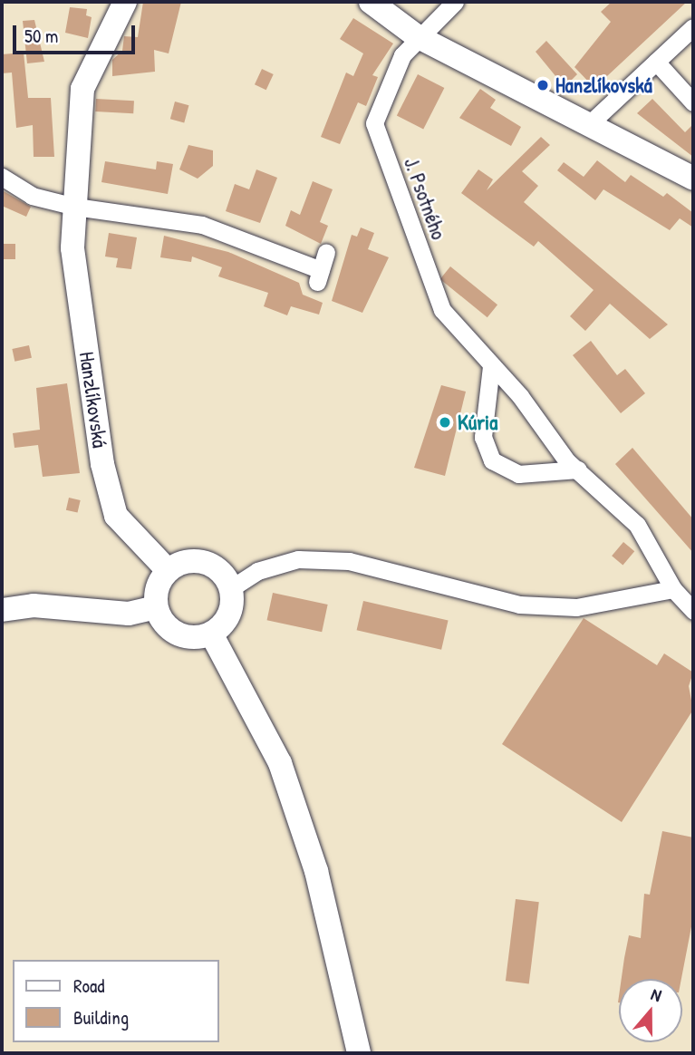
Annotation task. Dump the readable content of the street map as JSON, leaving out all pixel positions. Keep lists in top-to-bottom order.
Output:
{
  "streets": {
    "street": ["J. Psotného", "Hanzlíkovská"]
  },
  "places": ["Hanzlíkovská", "Kúria"],
  "legend": ["Road", "Building"],
  "scale_bar": "50 m",
  "north": "top"
}
